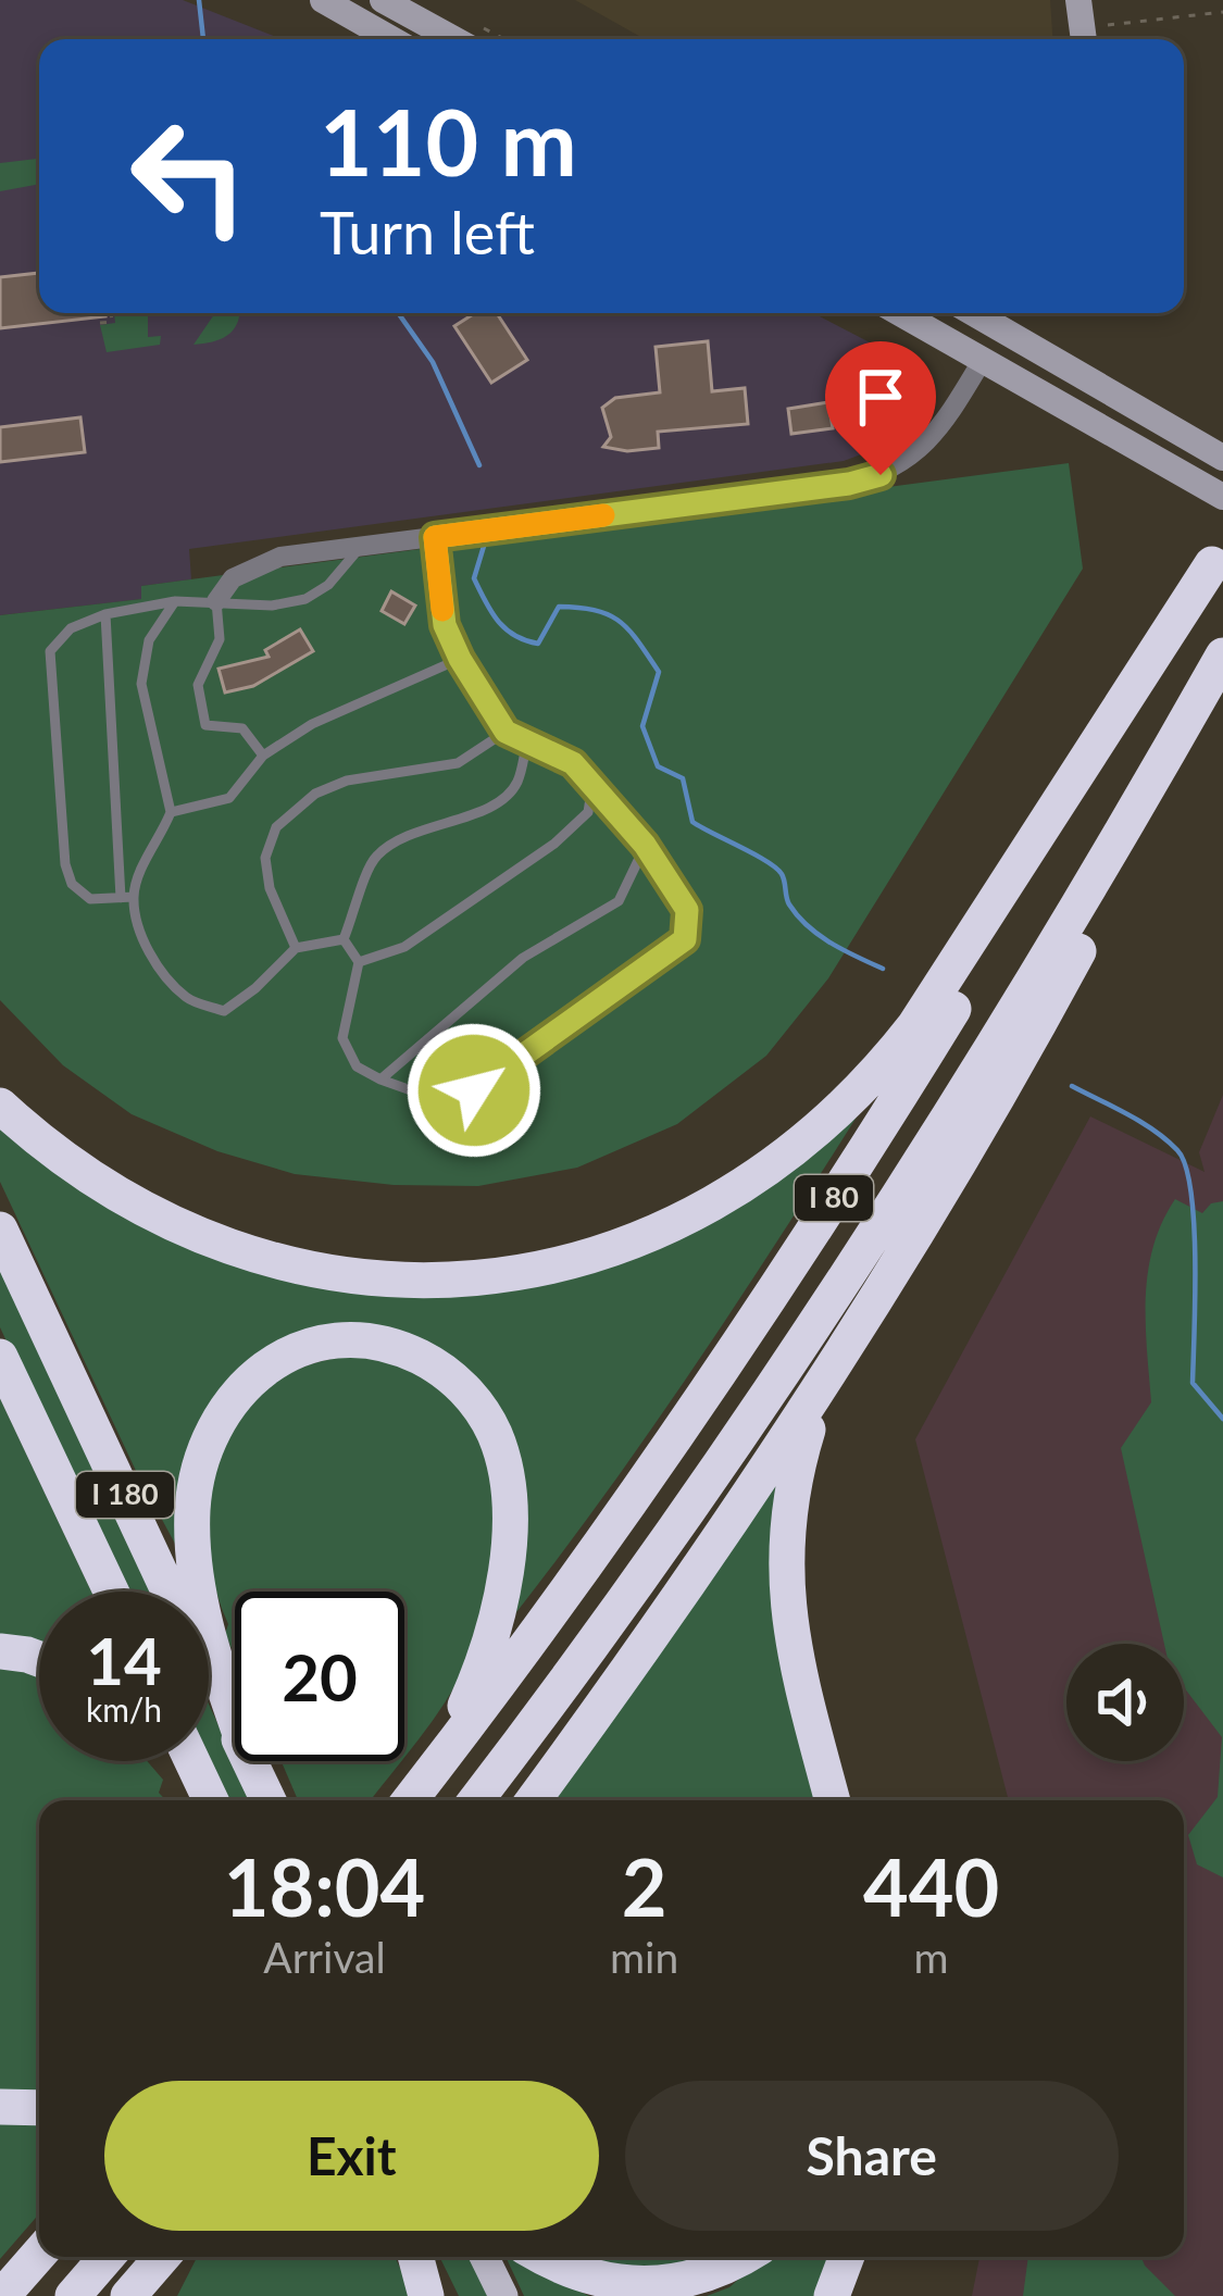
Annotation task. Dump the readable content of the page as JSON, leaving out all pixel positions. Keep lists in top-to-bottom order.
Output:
{
  "streets": {
    "highway": ["I 80", "I 180"]
  },
  "page": {
    "turn": ["110 m", "Turn left"],
    "speed": "14 km/h",
    "limit": "20",
    "eta": [
      "18:04",
      "Arrival",
      "2",
      "min",
      "440",
      "m"
    ],
    "buttons": ["Exit", "Share"]
  }
}
